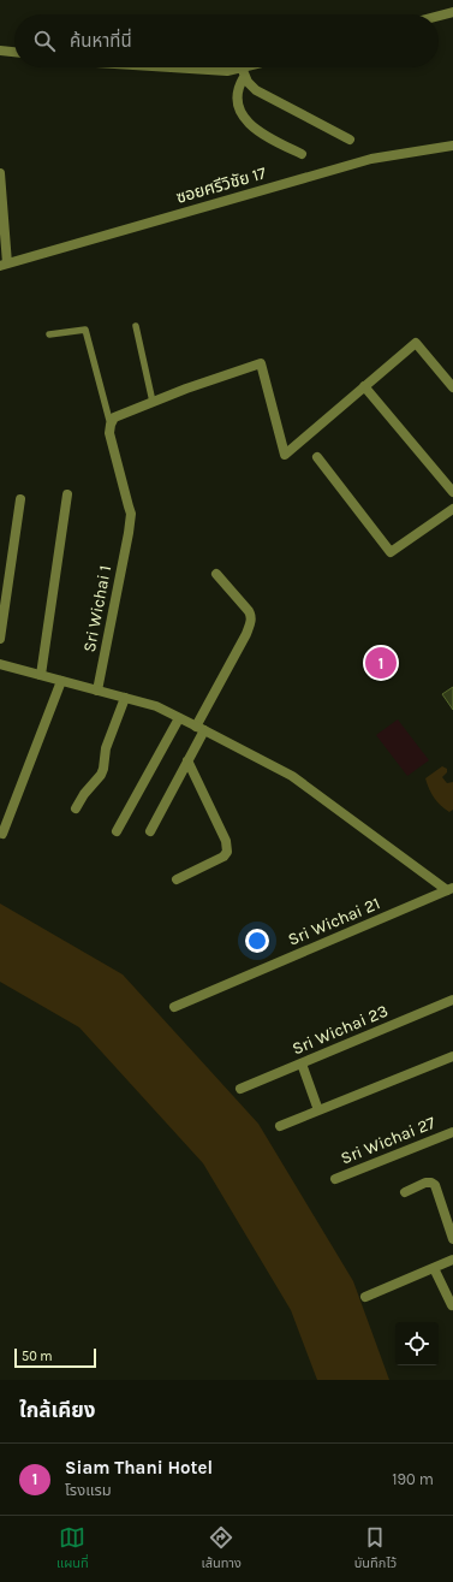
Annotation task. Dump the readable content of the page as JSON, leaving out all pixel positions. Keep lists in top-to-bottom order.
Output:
{
  "streets": {
    "street": [
      "ซอยศรีวิชัย 17",
      "Sri Wichai 1",
      "Sri Wichai 21",
      "Sri Wichai 23",
      "Sri Wichai 27"
    ]
  },
  "scale_bar": "50 m",
  "page": {
    "search": "ค้นหาที่นี่",
    "pins": "1",
    "scale": "50 m",
    "heading": "ใกล้เคียง",
    "list": [
      {
        "mark": "1",
        "name": "Siam Thani Hotel",
        "note": "โรงแรม",
        "value": "190 m"
      }
    ],
    "nav": ["แผนที่", "เส้นทาง", "บันทึกไว้"]
  }
}
